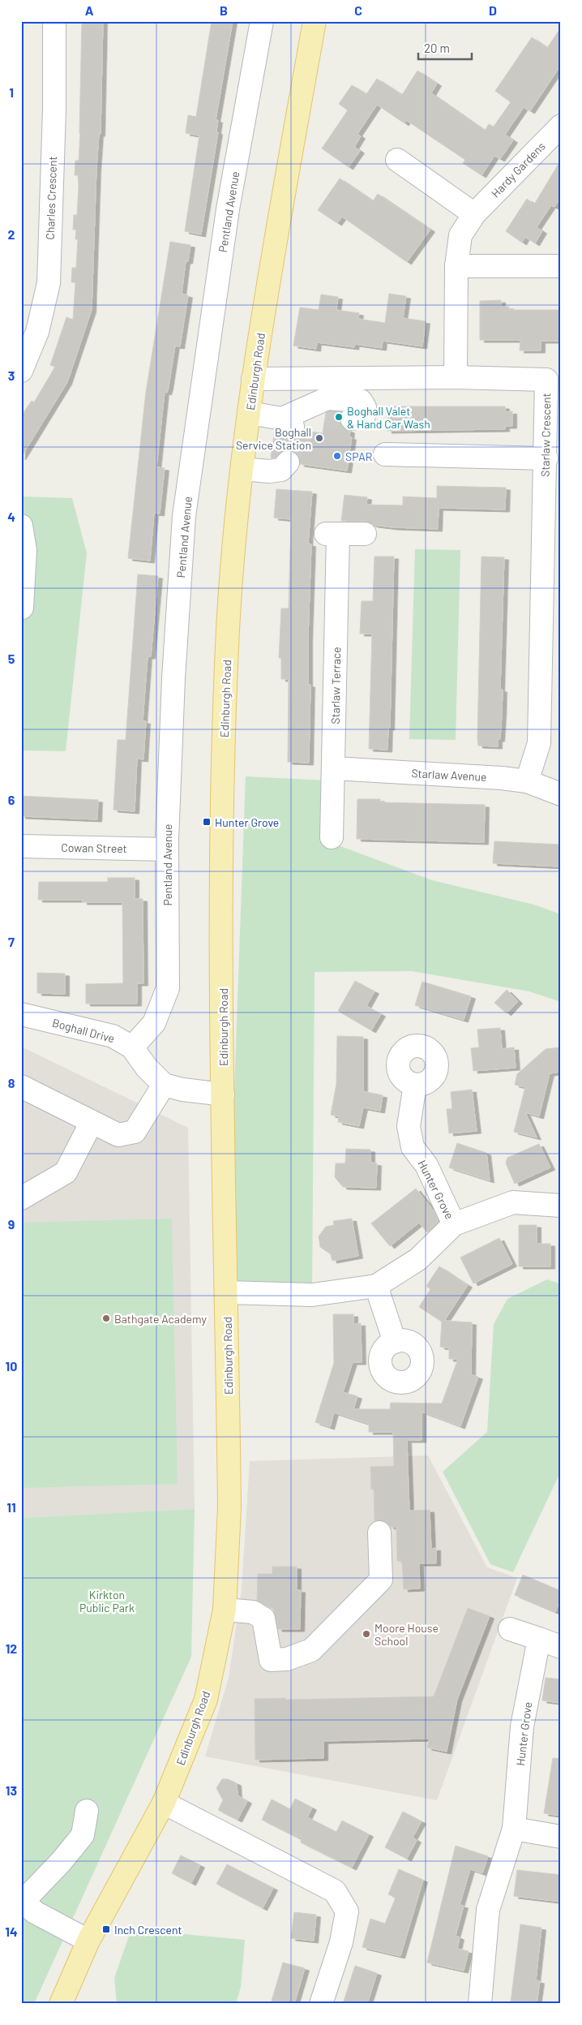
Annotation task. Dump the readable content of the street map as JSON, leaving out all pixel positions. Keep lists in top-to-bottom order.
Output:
{
  "streets": {
    "main road": ["Edinburgh Road"],
    "street": [
      "Hardy Gardens",
      "Charles Crescent",
      "Pentland Avenue",
      "Starlaw Crescent",
      "Starlaw Terrace",
      "Starlaw Avenue",
      "Cowan Street",
      "Boghall Drive",
      "Hunter Grove"
    ]
  },
  "crossings": [
    ["Hardy Gardens", "Starlaw Crescent"],
    ["Pentland Avenue", "Cowan Street"],
    ["Pentland Avenue", "Boghall Drive"],
    ["Edinburgh Road", "Starlaw Crescent"],
    ["Edinburgh Road", "Hunter Grove"],
    ["Starlaw Crescent", "Starlaw Avenue"],
    ["Starlaw Terrace", "Starlaw Avenue"]
  ],
  "parks": ["Kirkton Public Park"],
  "places": {
    "other": [
      "Boghall Valet & Hand Car Wash",
      "Boghall Service Station",
      "SPAR",
      "Bathgate Academy",
      "Moore House School"
    ],
    "transit": ["Hunter Grove", "Inch Crescent"]
  },
  "scale_bar": "20 m",
  "grid": {
    "columns": [
      "A",
      "B",
      "C",
      "D"
    ],
    "rows": [
      "1",
      "2",
      "3",
      "4",
      "5",
      "6",
      "7",
      "8",
      "9",
      "10",
      "11",
      "12",
      "13",
      "14"
    ]
  }
}
